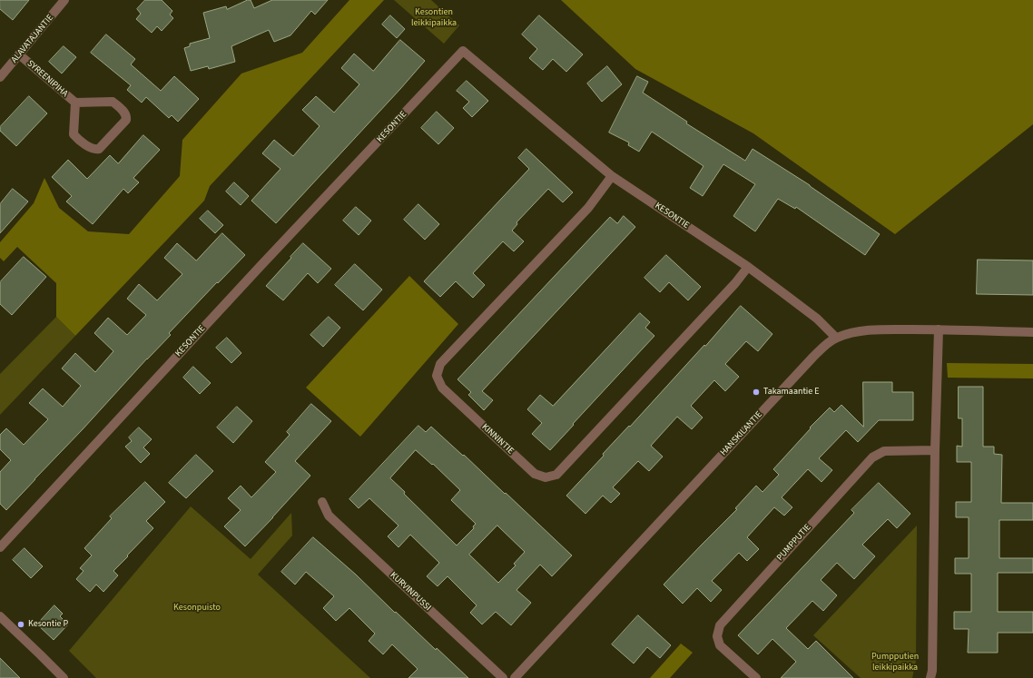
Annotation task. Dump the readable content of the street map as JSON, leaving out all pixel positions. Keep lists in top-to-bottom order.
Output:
{
  "streets": {
    "street": [
      "ALAVATAJANTIE",
      "SYREENIPIHA",
      "KESONTIE",
      "HANSKILANTIE",
      "KINNINTIE",
      "PUMPPUTIE",
      "KURVINPUSSI"
    ]
  },
  "crossings": [
    ["ALAVATAJANTIE", "SYREENIPIHA"],
    ["KESONTIE", "HANSKILANTIE"],
    ["KESONTIE", "KINNINTIE"]
  ],
  "parks": ["Kesontien leikkipaikka", "Kesonpuisto", "Pumpputien leikkipaikka"],
  "places": ["Takamaantie E", "Kesontie P"]
}
